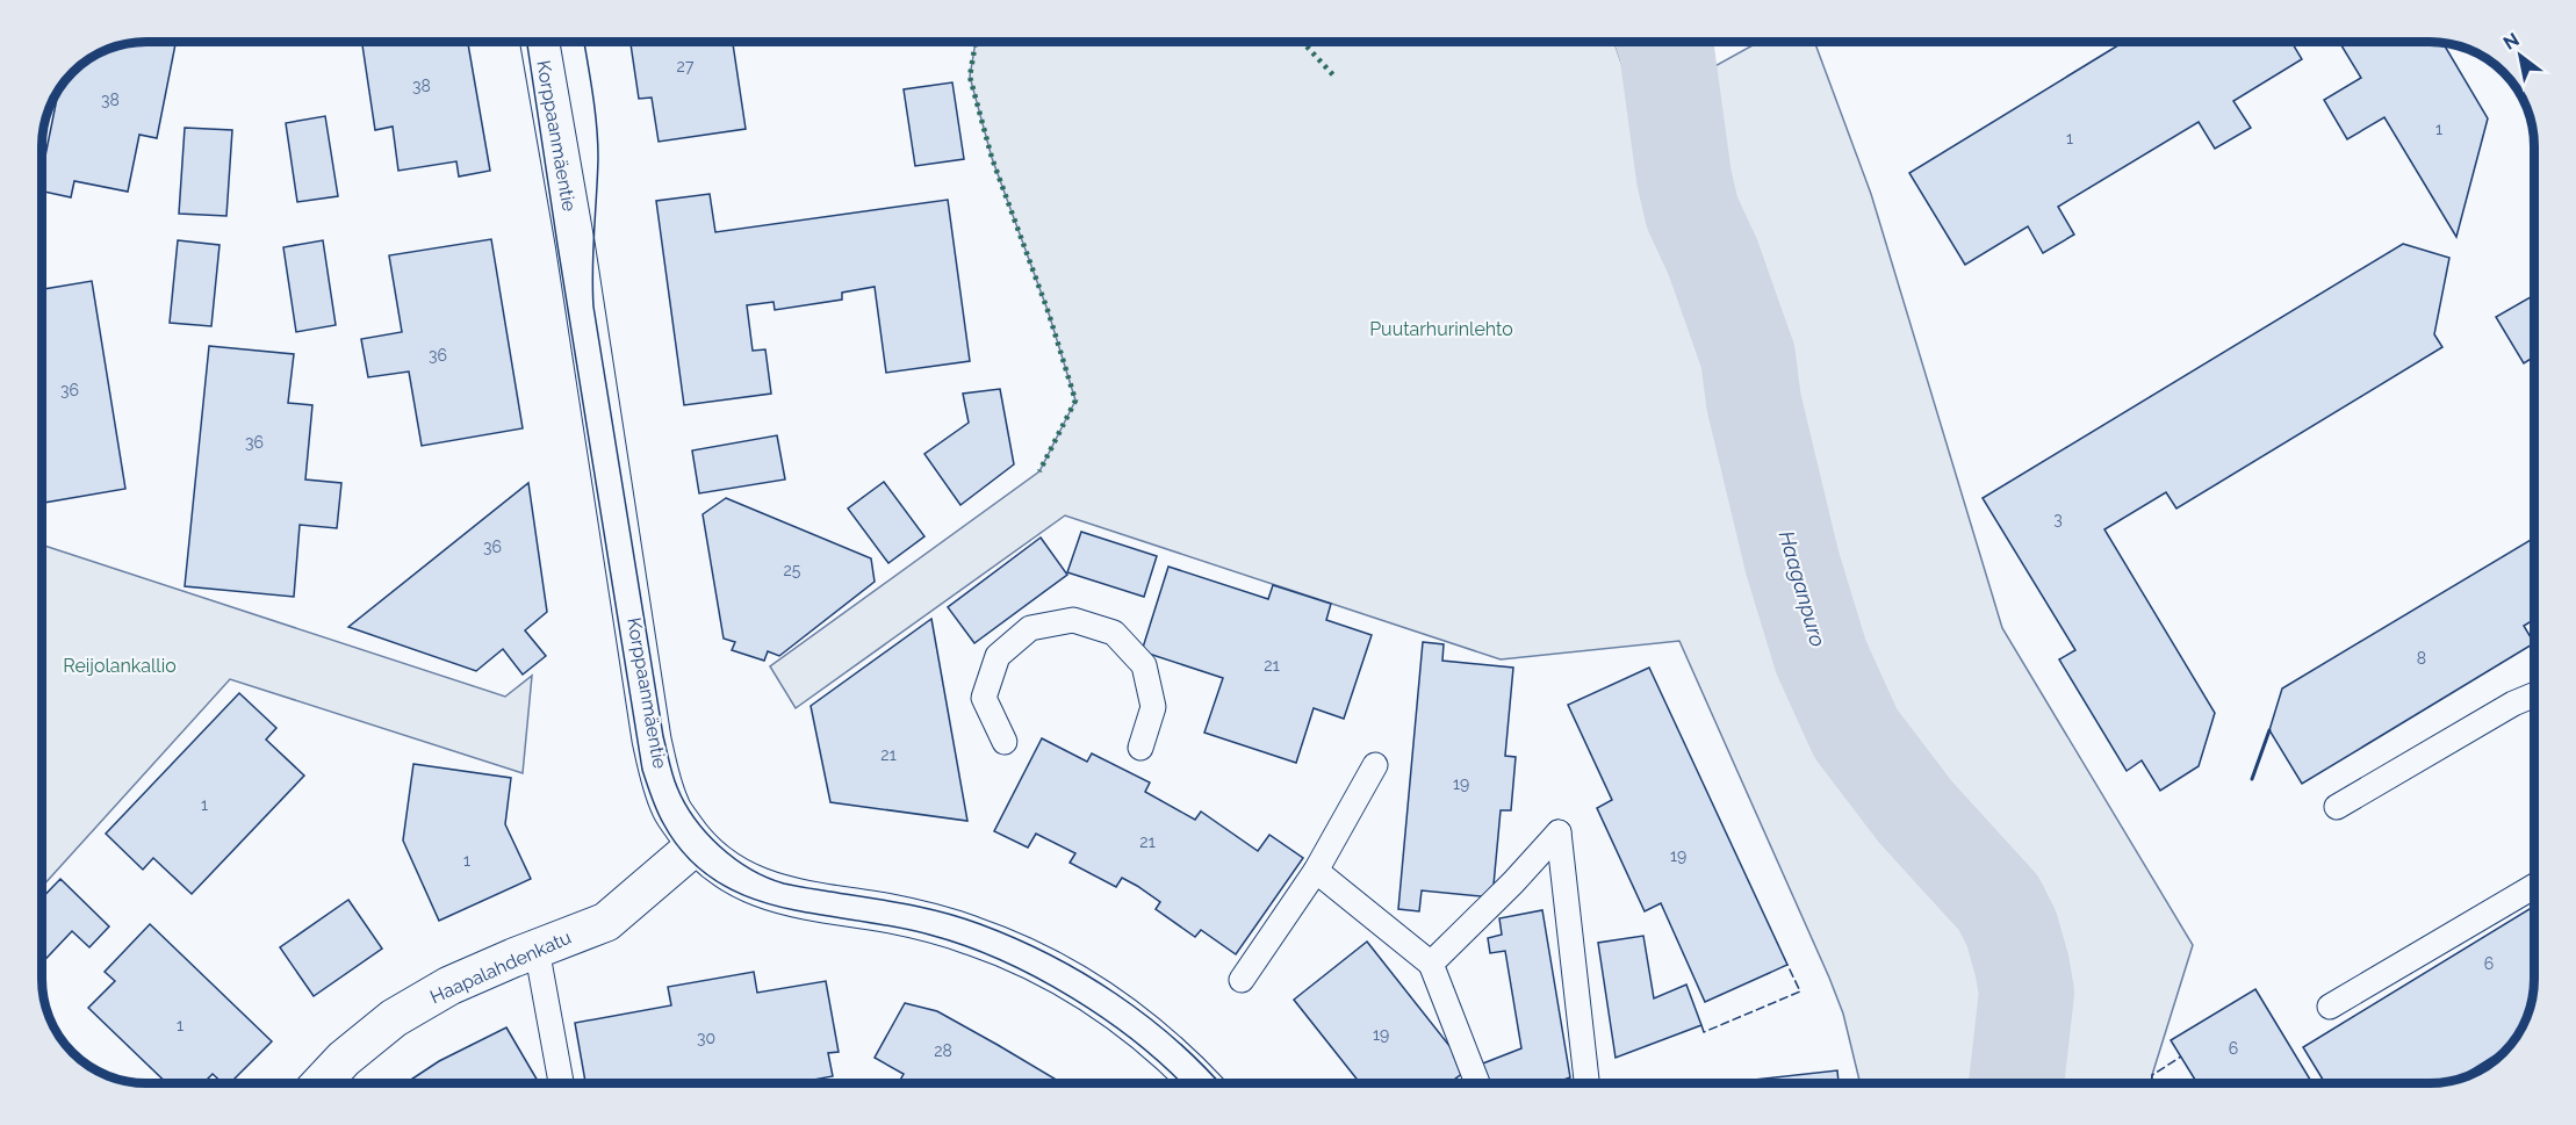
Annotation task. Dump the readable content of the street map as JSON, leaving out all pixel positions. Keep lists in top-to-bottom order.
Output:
{
  "streets": {
    "street": ["Korppaanmäentie", "Haapalahdenkatu"]
  },
  "crossings": [
    ["Korppaanmäentie", "Haapalahdenkatu"]
  ],
  "water": ["Haaganpuro"],
  "parks": ["Puutarhurinlehto", "Reijolankallio"],
  "house_numbers": [
    "27",
    "38",
    "38",
    "1",
    "1",
    "36",
    "36",
    "36",
    "3",
    "36",
    "25",
    "8",
    "21",
    "21",
    "19",
    "1",
    "21",
    "19",
    "1",
    "6",
    "1",
    "19",
    "30",
    "6",
    "28"
  ],
  "north": "top left"
}
